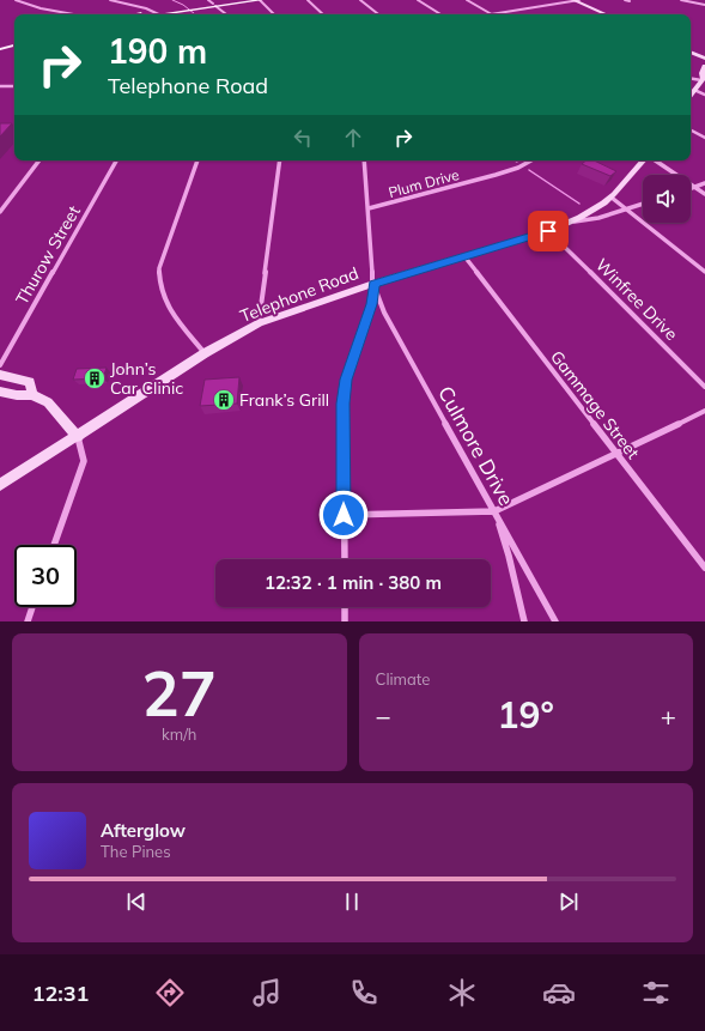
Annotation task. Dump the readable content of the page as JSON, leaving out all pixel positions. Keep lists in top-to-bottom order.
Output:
{
  "streets": {
    "main road": ["Telephone Road"],
    "street": [
      "Plum Drive",
      "Thurow Street",
      "Winfree Drive",
      "Gammage Street",
      "Culmore Drive"
    ]
  },
  "crossings": [
    ["Telephone Road", "Winfree Drive"],
    ["Telephone Road", "Gammage Street"],
    ["Telephone Road", "Culmore Drive"]
  ],
  "places": {
    "building": ["John’s Car Clinic", "Frank’s Grill"]
  },
  "page": {
    "turn": ["190 m", "Telephone Road"],
    "limit": "30",
    "trip": "12:32 · 1 min · 380 m",
    "tile": [
      ["27", "km/h"],
      "Climate"
    ],
    "heat": ["−", "19°", "+"],
    "song": ["Afterglow", "The Pines"],
    "tabs": "12:31"
  }
}
